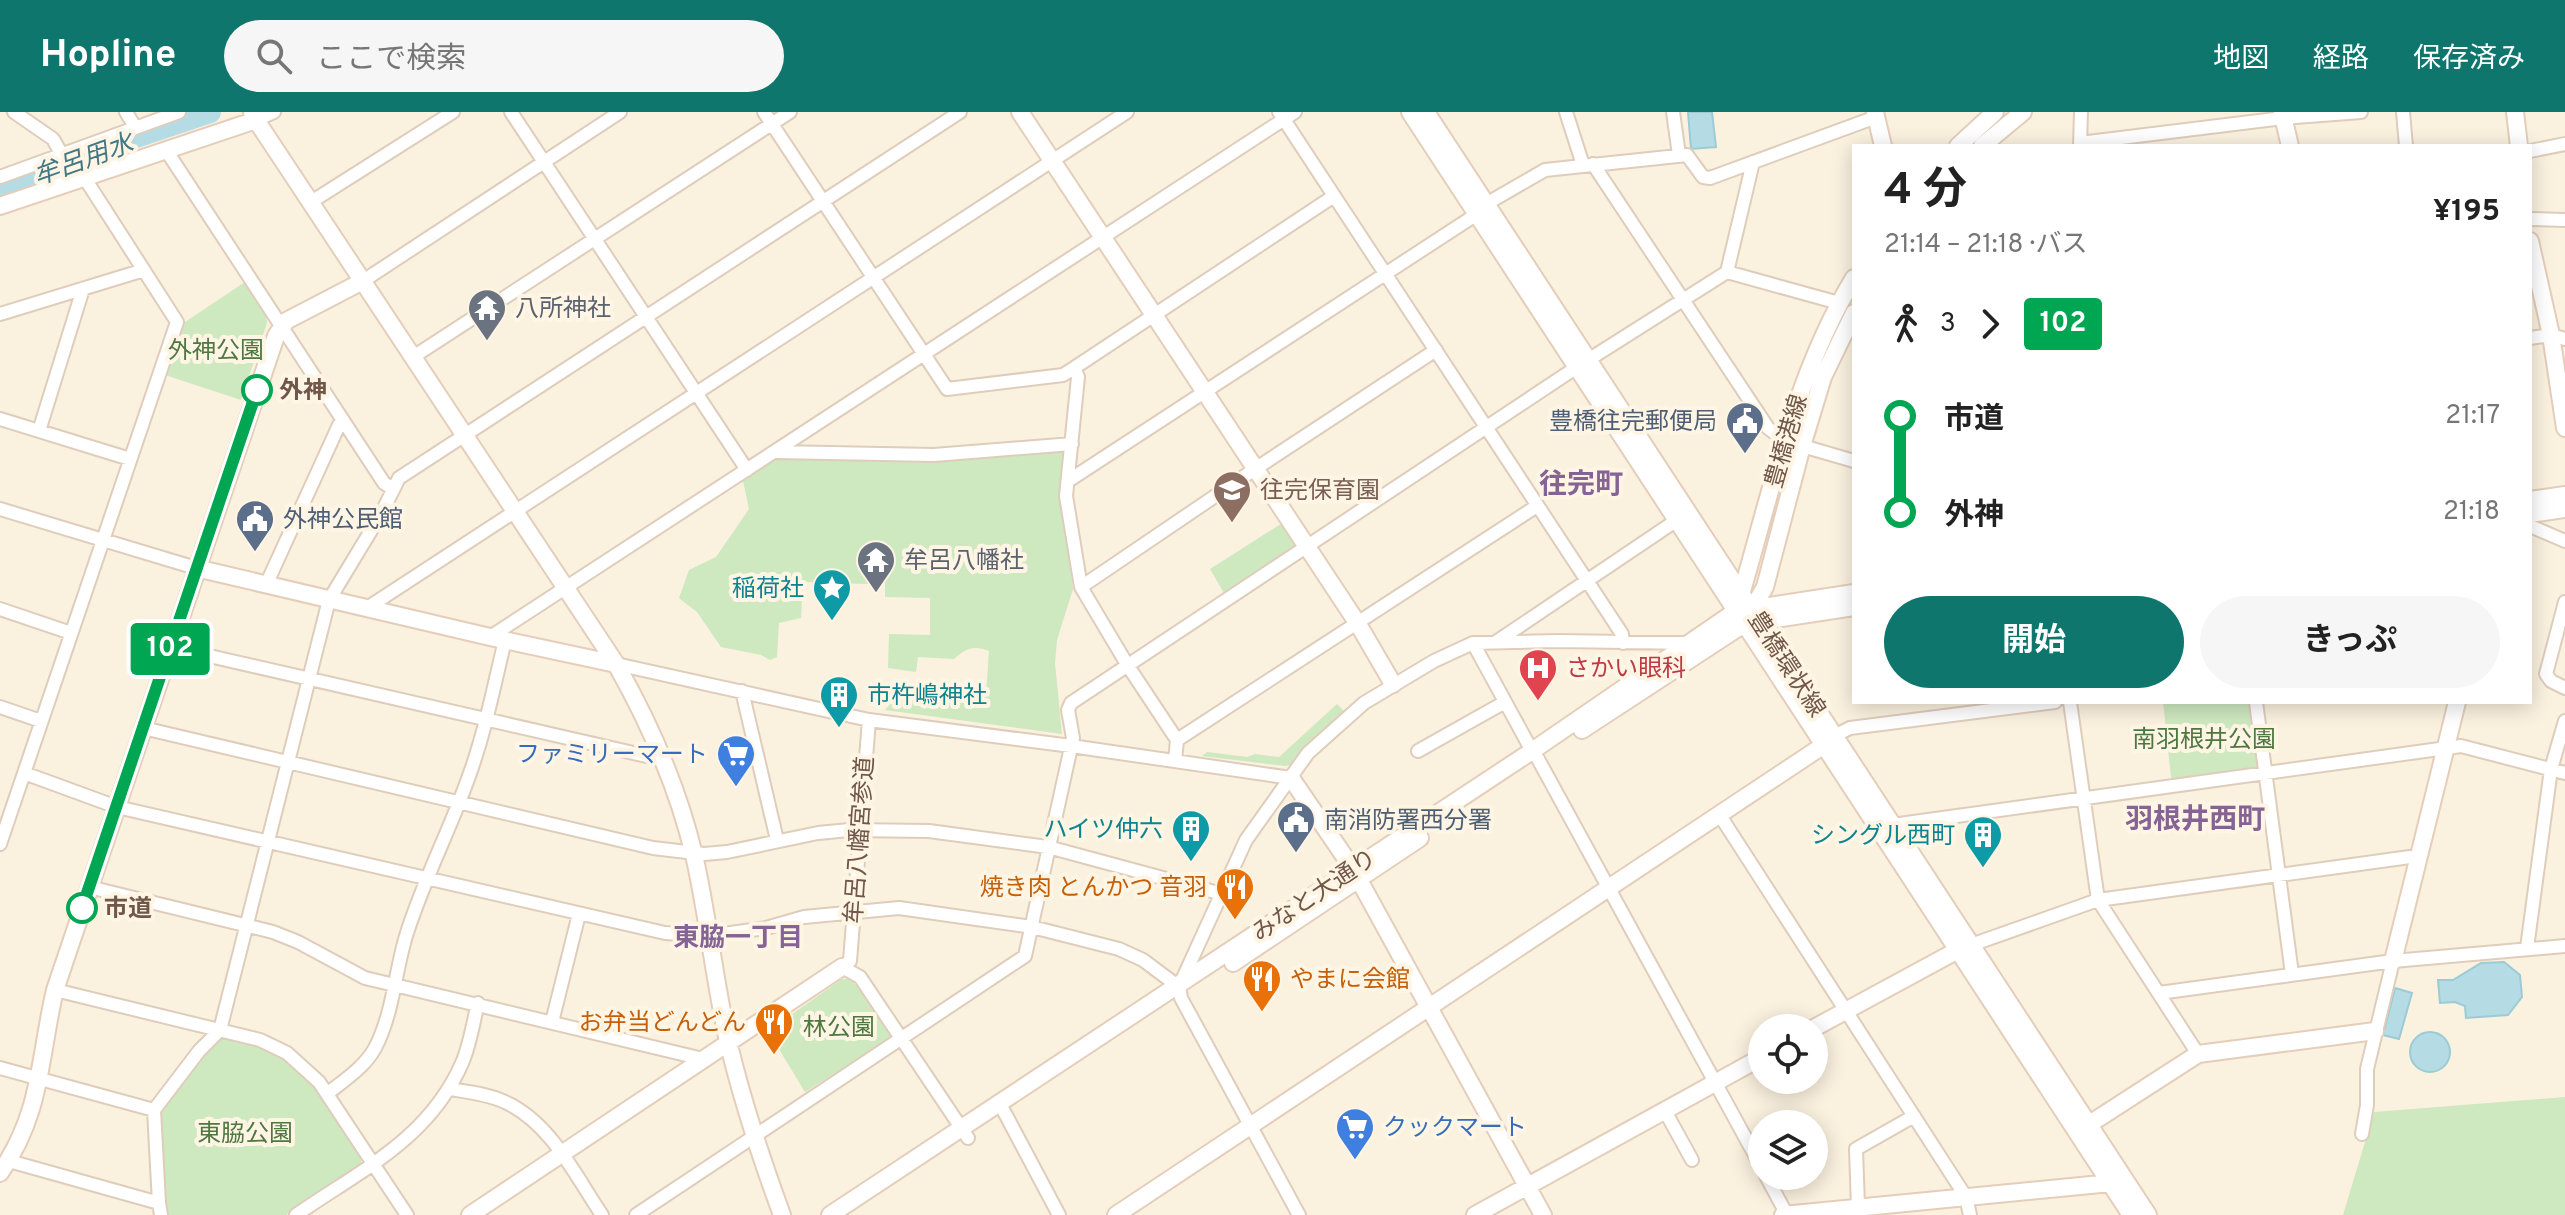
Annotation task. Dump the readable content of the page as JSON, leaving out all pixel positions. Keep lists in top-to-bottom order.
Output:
{
  "streets": {
    "street": [
      "豊橋港線",
      "豊橋環状線",
      "牟呂八幡宮参道",
      "みなと大通り"
    ]
  },
  "crossings": [
    ["豊橋港線", "豊橋環状線"],
    ["豊橋港線", "みなと大通り"],
    ["豊橋環状線", "みなと大通り"]
  ],
  "districts": ["往完町", "羽根井西町", "東脇一丁目"],
  "water": ["牟呂用水"],
  "parks": [
    "外神公園",
    "南羽根井公園",
    "林公園",
    "東脇公園"
  ],
  "places": {
    "temple": ["八所神社", "牟呂八幡社"],
    "other": ["外神", "市道"],
    "public building": ["豊橋往完郵便局", "外神公民館", "南消防署西分署"],
    "school or university": ["往完保育園"],
    "place": ["稲荷社"],
    "hospital": ["さかい眼科"],
    "building": ["市杵嶋神社", "ハイツ仲六", "シングル西町"],
    "supermarket": ["ファミリーマート", "クックマート"],
    "restaurant": ["焼き肉 とんかつ 音羽", "やまに会館", "お弁当どんどん"]
  },
  "lines": ["bus line 102"],
  "page": {
    "header": "Hopline",
    "search": "ここで検索",
    "nav": ["地図", "経路", "保存済み"],
    "on_map": "102",
    "heading": ["4 分", "21:14 – 21:18 · バス", "¥195"],
    "legs": ["3", "102"],
    "list": [
      {
        "name": "市道",
        "value": "21:17"
      },
      {
        "name": "外神",
        "value": "21:18"
      }
    ],
    "buttons": ["開始", "きっぷ"]
  }
}
